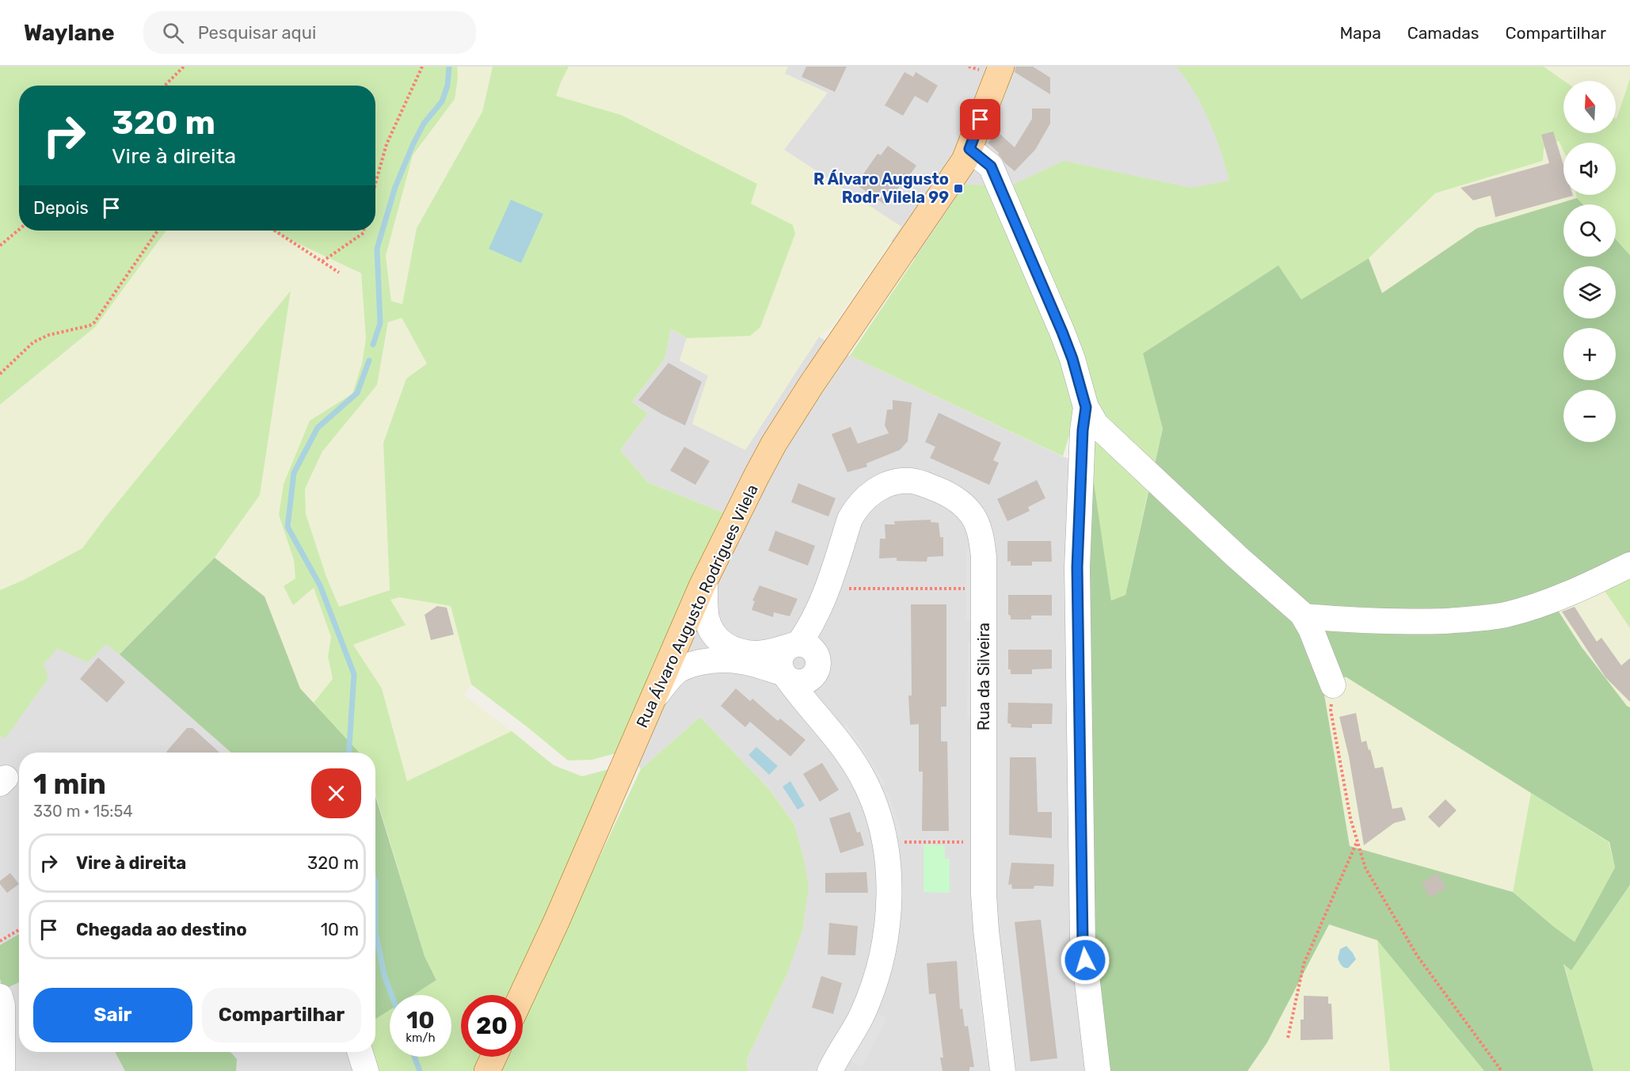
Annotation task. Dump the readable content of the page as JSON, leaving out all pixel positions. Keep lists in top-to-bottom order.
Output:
{
  "streets": {
    "main road": ["Rua Álvaro Augusto Rodrigues Vilela"],
    "street": ["Rua da Silveira"]
  },
  "places": {
    "transit": ["R Álvaro Augusto Rodr Vilela 99"]
  },
  "north": "top",
  "page": {
    "header": "Waylane",
    "search": "Pesquisar aqui",
    "nav": ["Mapa", "Camadas", "Compartilhar"],
    "map_buttons": ["+", "−"],
    "turn": ["320 m", "Vire à direita"],
    "then": "Depois",
    "heading": ["1 min", "330 m · 15:54"],
    "list": [
      {
        "name": "Vire à direita",
        "value": "320 m"
      },
      {
        "name": "Chegada ao destino",
        "value": "10 m"
      }
    ],
    "buttons": ["Sair", "Compartilhar"],
    "speed": "10 km/h",
    "limit": "20"
  }
}
